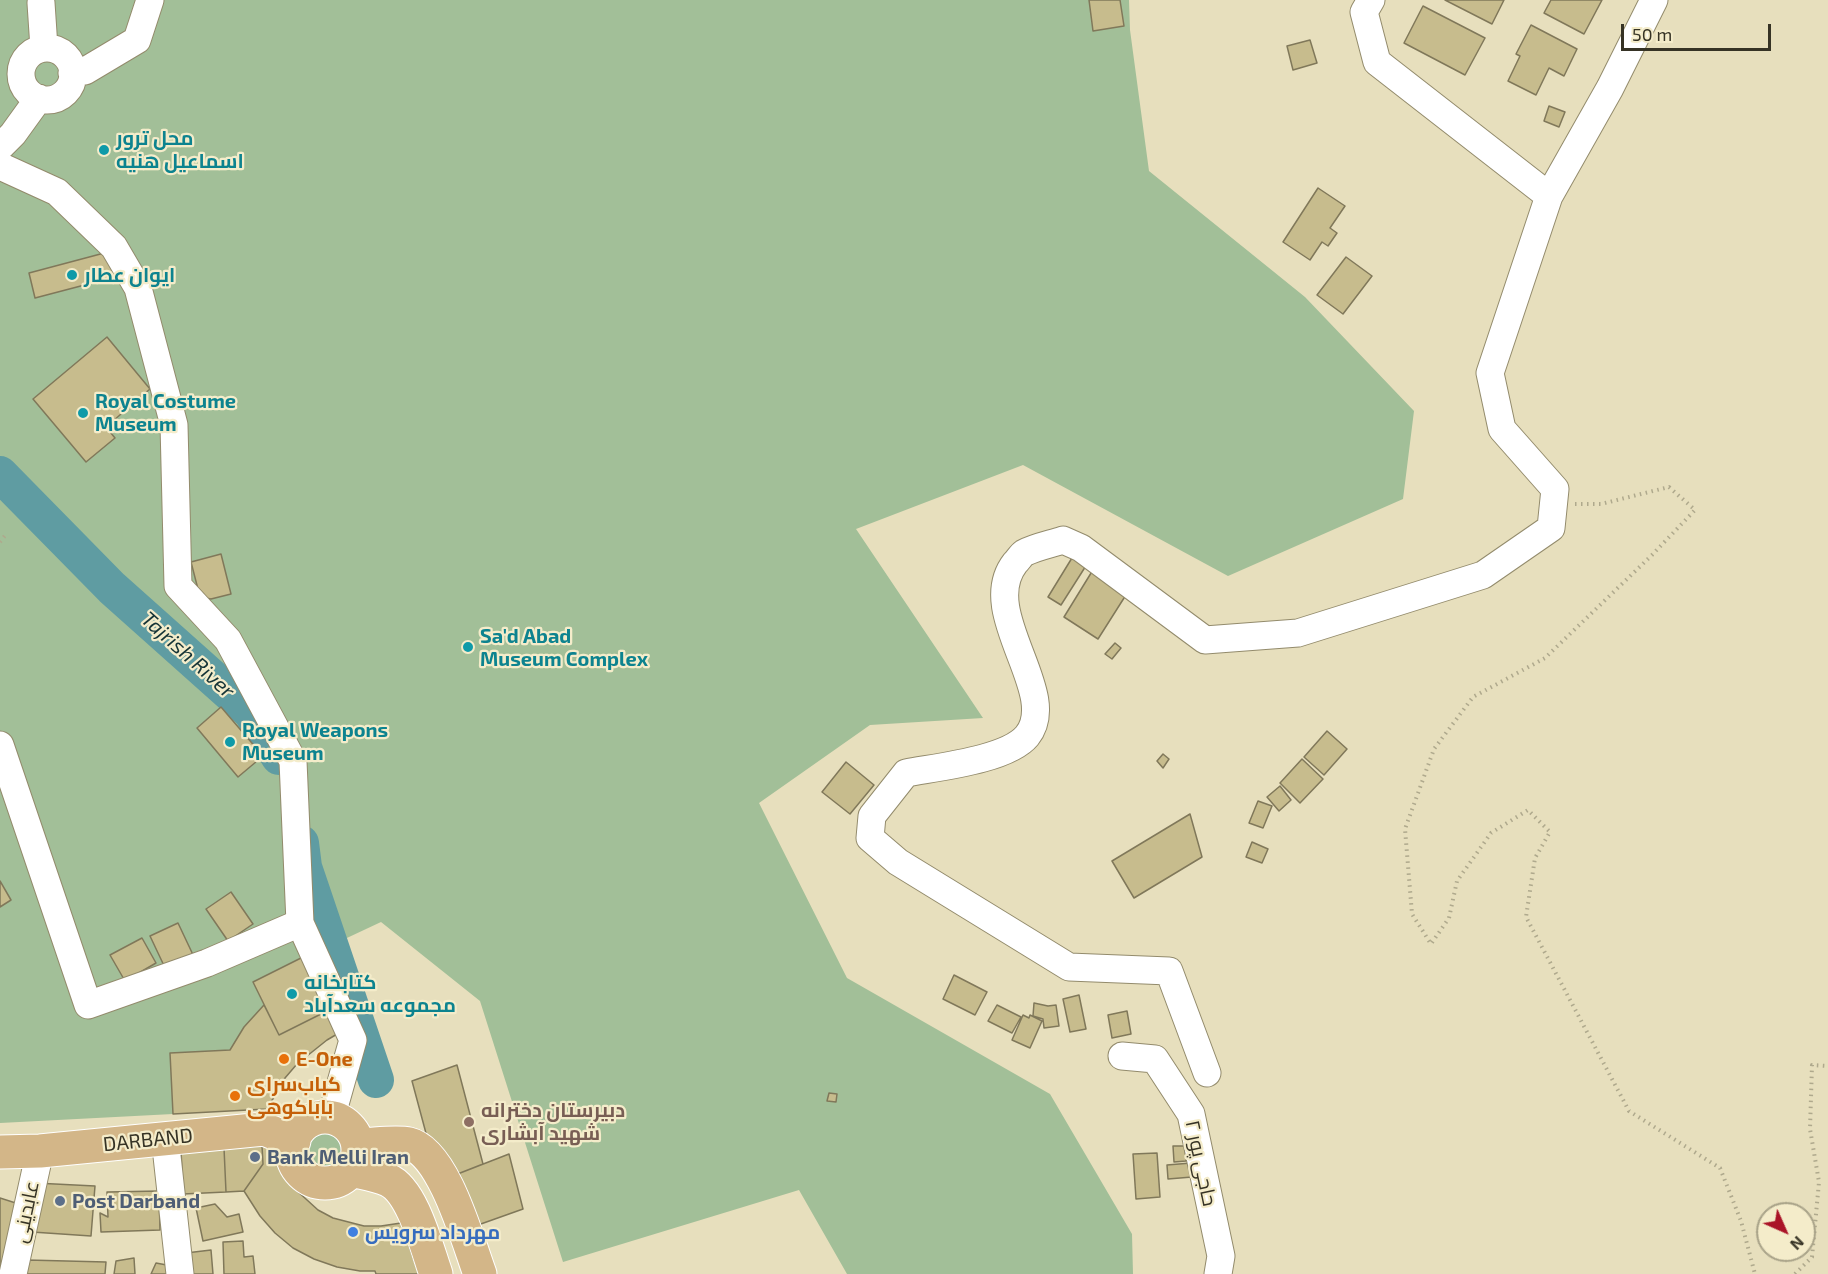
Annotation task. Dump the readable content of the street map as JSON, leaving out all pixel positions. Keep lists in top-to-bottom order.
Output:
{
  "streets": {
    "main road": ["DARBAND"],
    "street": ["حاجی پور ۲", "عابدینی"]
  },
  "crossings": [
    ["DARBAND", "عابدینی"]
  ],
  "water": ["Tajrish River"],
  "places": [
    "محل ترور اسماعیل هنیه",
    "ایوان عطار",
    "Royal Costume Museum",
    "Sa'd Abad Museum Complex",
    "Royal Weapons Museum",
    "کتابخانه مجموعه سعدآباد",
    "E-One",
    "کباب‌سرای باباکوهی",
    "دبیرستان دخترانه شهید آبشاری",
    "Bank Melli Iran",
    "Post Darband",
    "مهرداد سرویس"
  ],
  "scale_bar": "50 m",
  "north": "bottom right"
}
